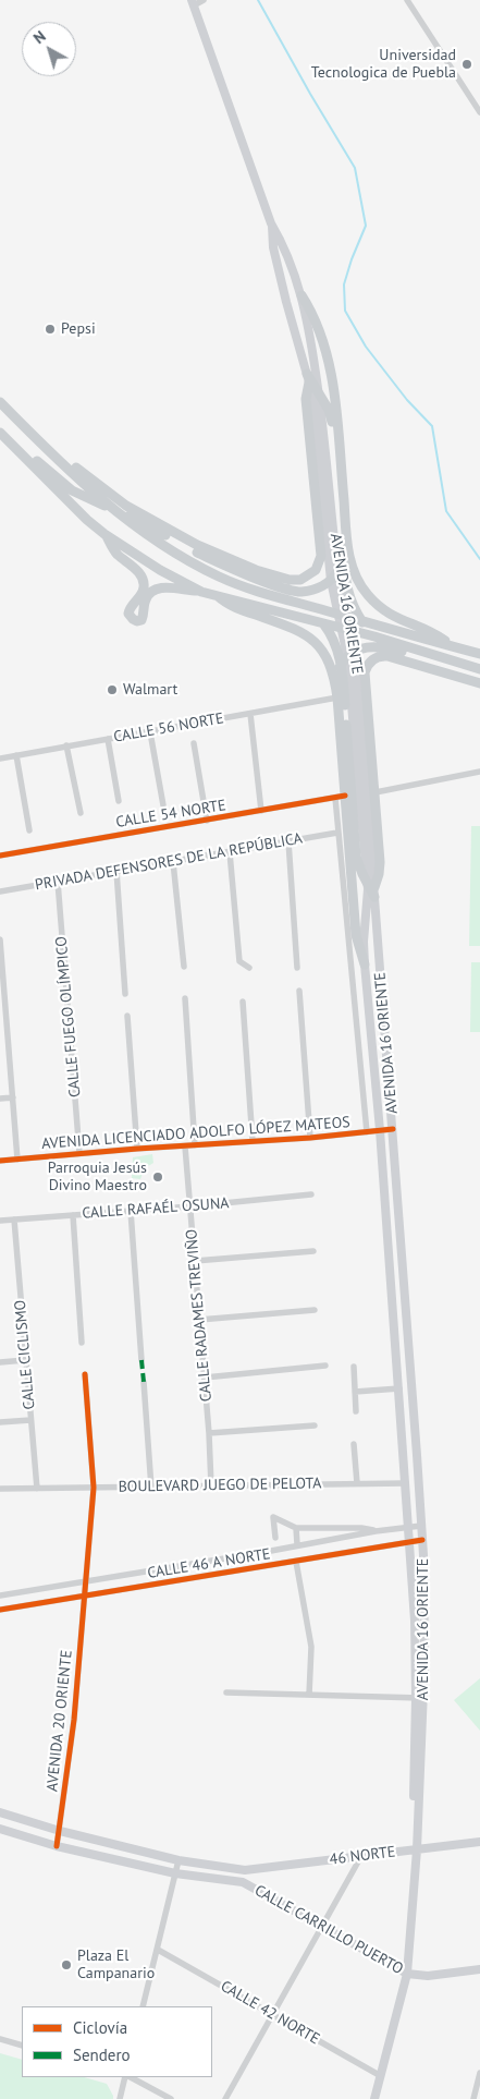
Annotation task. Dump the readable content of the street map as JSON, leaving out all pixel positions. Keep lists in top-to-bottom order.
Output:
{
  "streets": {
    "main road": ["AVENIDA 16 ORIENTE", "46 NORTE", "CALLE CARRILLO PUERTO"],
    "street": [
      "CALLE 56 NORTE",
      "CALLE 54 NORTE",
      "PRIVADA DEFENSORES DE LA REPÚBLICA",
      "CALLE FUEGO OLÍMPICO",
      "AVENIDA LICENCIADO ADOLFO LÓPEZ MATEOS",
      "CALLE RAFAÉL OSUNA",
      "CALLE RADAMES TREVIÑO",
      "CALLE CICLISMO",
      "BOULEVARD JUEGO DE PELOTA",
      "CALLE 46 A NORTE",
      "AVENIDA 20 ORIENTE",
      "CALLE 42 NORTE"
    ]
  },
  "crossings": [
    ["AVENIDA 16 ORIENTE", "AVENIDA LICENCIADO ADOLFO LÓPEZ MATEOS"],
    ["AVENIDA 16 ORIENTE", "BOULEVARD JUEGO DE PELOTA"],
    ["AVENIDA 16 ORIENTE", "CALLE 46 A NORTE"],
    ["AVENIDA 16 ORIENTE", "46 NORTE"],
    ["AVENIDA 16 ORIENTE", "CALLE CARRILLO PUERTO"],
    ["AVENIDA 16 ORIENTE", "CALLE 42 NORTE"],
    ["PRIVADA DEFENSORES DE LA REPÚBLICA", "CALLE FUEGO OLÍMPICO"],
    ["CALLE FUEGO OLÍMPICO", "AVENIDA LICENCIADO ADOLFO LÓPEZ MATEOS"],
    ["AVENIDA LICENCIADO ADOLFO LÓPEZ MATEOS", "CALLE RADAMES TREVIÑO"],
    ["CALLE RAFAÉL OSUNA", "CALLE RADAMES TREVIÑO"],
    ["CALLE RAFAÉL OSUNA", "CALLE CICLISMO"],
    ["CALLE RADAMES TREVIÑO", "BOULEVARD JUEGO DE PELOTA"],
    ["CALLE CICLISMO", "BOULEVARD JUEGO DE PELOTA"],
    ["BOULEVARD JUEGO DE PELOTA", "AVENIDA 20 ORIENTE"],
    ["CALLE 46 A NORTE", "AVENIDA 20 ORIENTE"]
  ],
  "places": [
    "Universidad Tecnologica de Puebla",
    "Pepsi",
    "Walmart",
    "Parroquia Jesús Divino Maestro",
    "Plaza El Campanario"
  ],
  "legend": ["Ciclovía", "Sendero"],
  "north": "top left"
}
